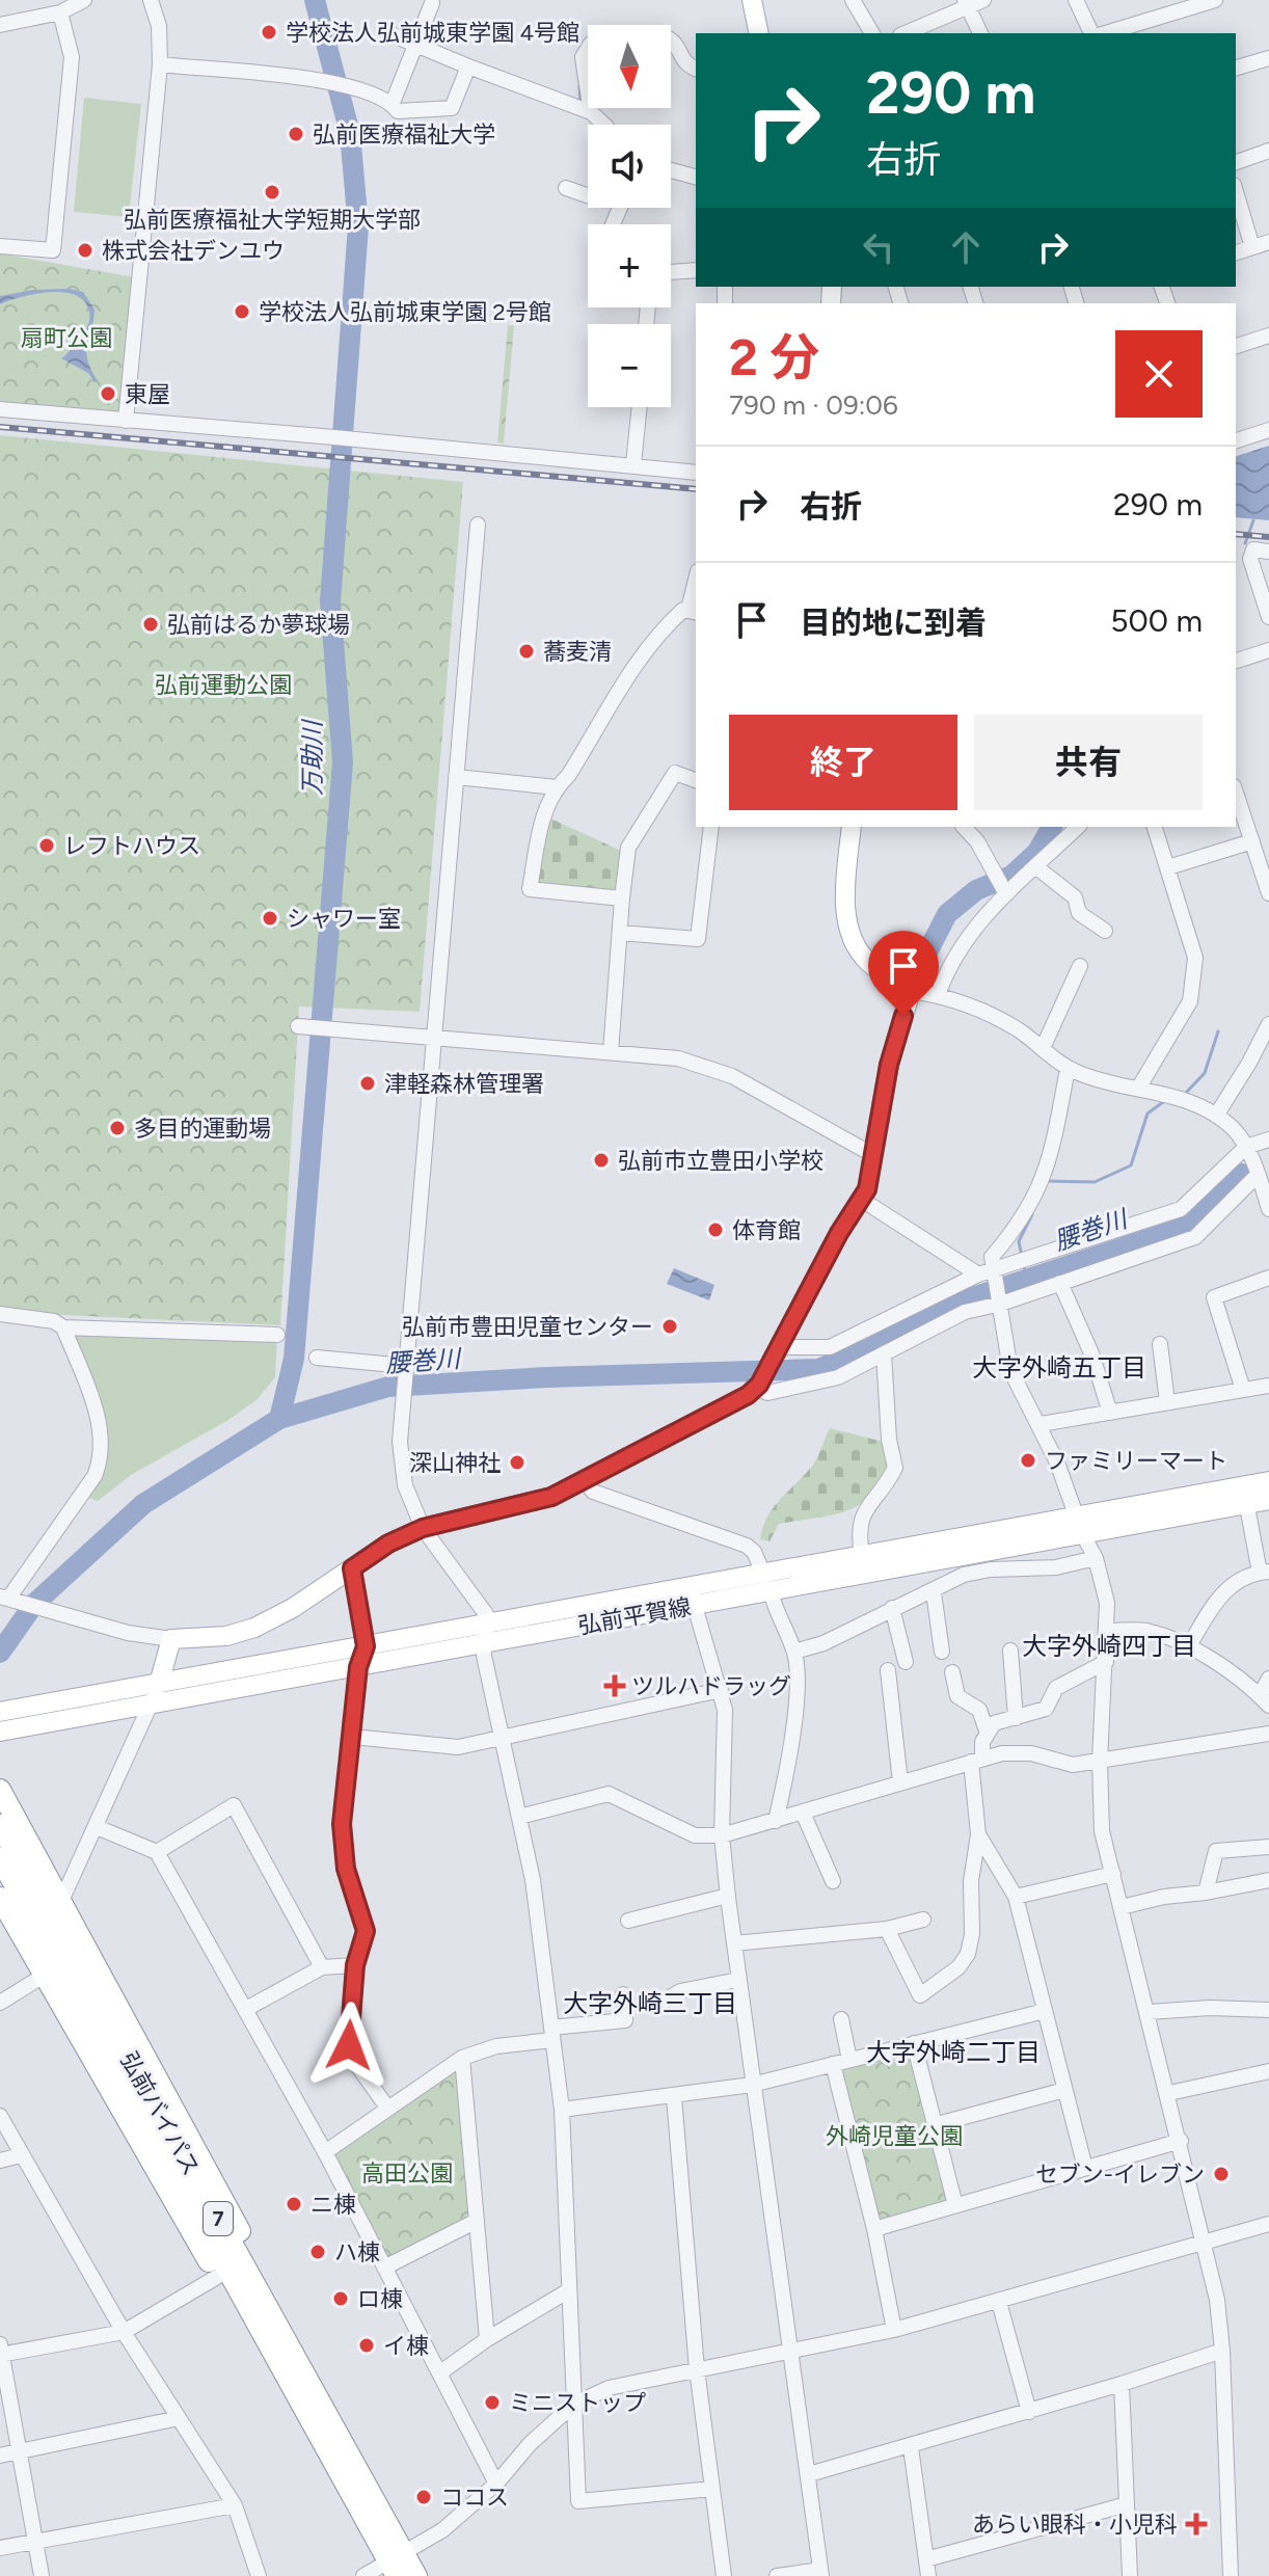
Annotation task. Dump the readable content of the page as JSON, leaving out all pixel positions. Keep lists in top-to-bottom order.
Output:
{
  "streets": {
    "highway": ["弘前バイパス", "7"],
    "main road": ["弘前平賀線"]
  },
  "crossings": [
    ["弘前バイパス", "7"]
  ],
  "districts": [
    "大字外崎五丁目",
    "大字外崎四丁目",
    "大字外崎三丁目",
    "大字外崎二丁目"
  ],
  "water": ["万助川", "腰巻川"],
  "parks": [
    "扇町公園",
    "弘前運動公園",
    "外崎児童公園",
    "高田公園"
  ],
  "places": {
    "other": [
      "学校法人弘前城東学園 4号館",
      "弘前医療福祉大学",
      "弘前医療福祉大学短期大学部",
      "株式会社デンユウ",
      "学校法人弘前城東学園 2号館",
      "東屋",
      "弘前はるか夢球場",
      "蕎麦清",
      "レフトハウス",
      "シャワー室",
      "津軽森林管理署",
      "多目的運動場",
      "弘前市立豊田小学校",
      "体育館",
      "弘前市豊田児童センター",
      "ファミリーマート",
      "深山神社",
      "セブン-イレブン",
      "ニ棟",
      "ハ棟",
      "ロ棟",
      "イ棟",
      "ミニストップ",
      "ココス"
    ],
    "health": ["ツルハドラッグ", "あらい眼科・小児科"]
  },
  "north": "bottom",
  "page": {
    "map_buttons": ["+", "−"],
    "turn": ["290 m", "右折"],
    "heading": ["2 分", "790 m · 09:06"],
    "list": [
      {
        "name": "右折",
        "value": "290 m"
      },
      {
        "name": "目的地に到着",
        "value": "500 m"
      }
    ],
    "buttons": ["終了", "共有"]
  }
}
